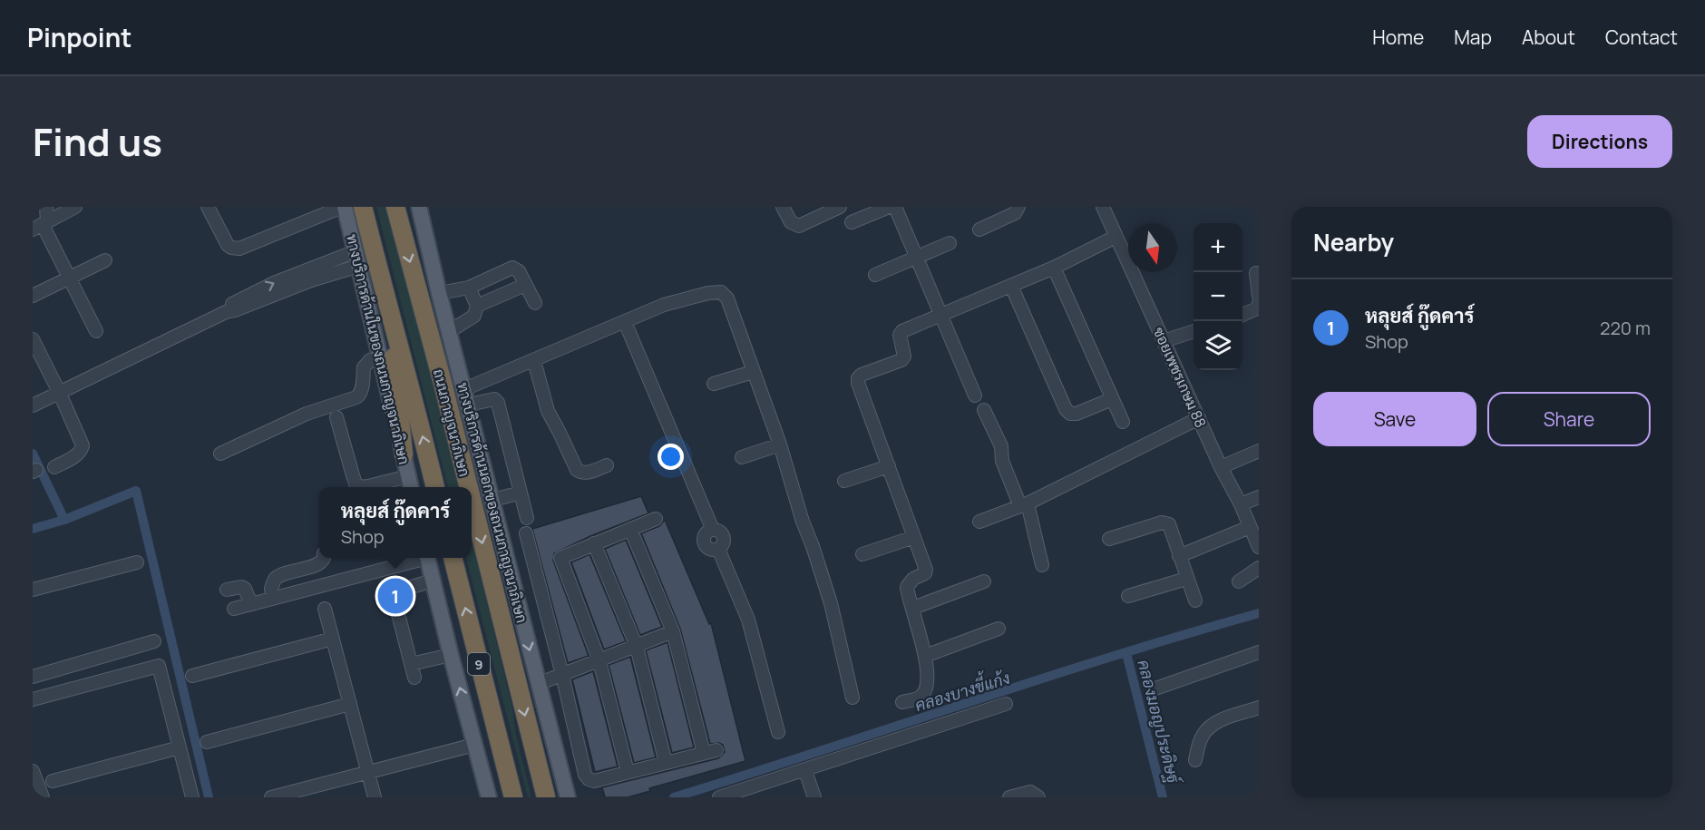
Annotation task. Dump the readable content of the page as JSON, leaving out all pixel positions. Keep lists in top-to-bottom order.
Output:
{
  "streets": {
    "highway": ["ถนนกาญจนาภิเษก", "9"],
    "main road": ["ทางบริการด้านในของถนนกาญจนาภิเษก", "ทางบริการด้านนอกของถนนกาญจนาภิเษก"],
    "street": ["ซอยเพชรเกษม 88"]
  },
  "water": ["คลองบางขี้แก้ง", "คลองมอญประดิษฐ์"],
  "north": "bottom",
  "page": {
    "header": "Pinpoint",
    "nav": [
      "Home",
      "Map",
      "About",
      "Contact"
    ],
    "title": "Find us",
    "buttons": [
      "Directions",
      ["Save", "Share"]
    ],
    "heading": "Nearby",
    "map_buttons": ["+", "−"],
    "list": [
      {
        "mark": "1",
        "name": "หลุยส์ กู๊ดคาร์",
        "note": "Shop",
        "value": "220 m"
      }
    ],
    "popup": ["หลุยส์ กู๊ดคาร์", "Shop"],
    "pins": "1"
  }
}
